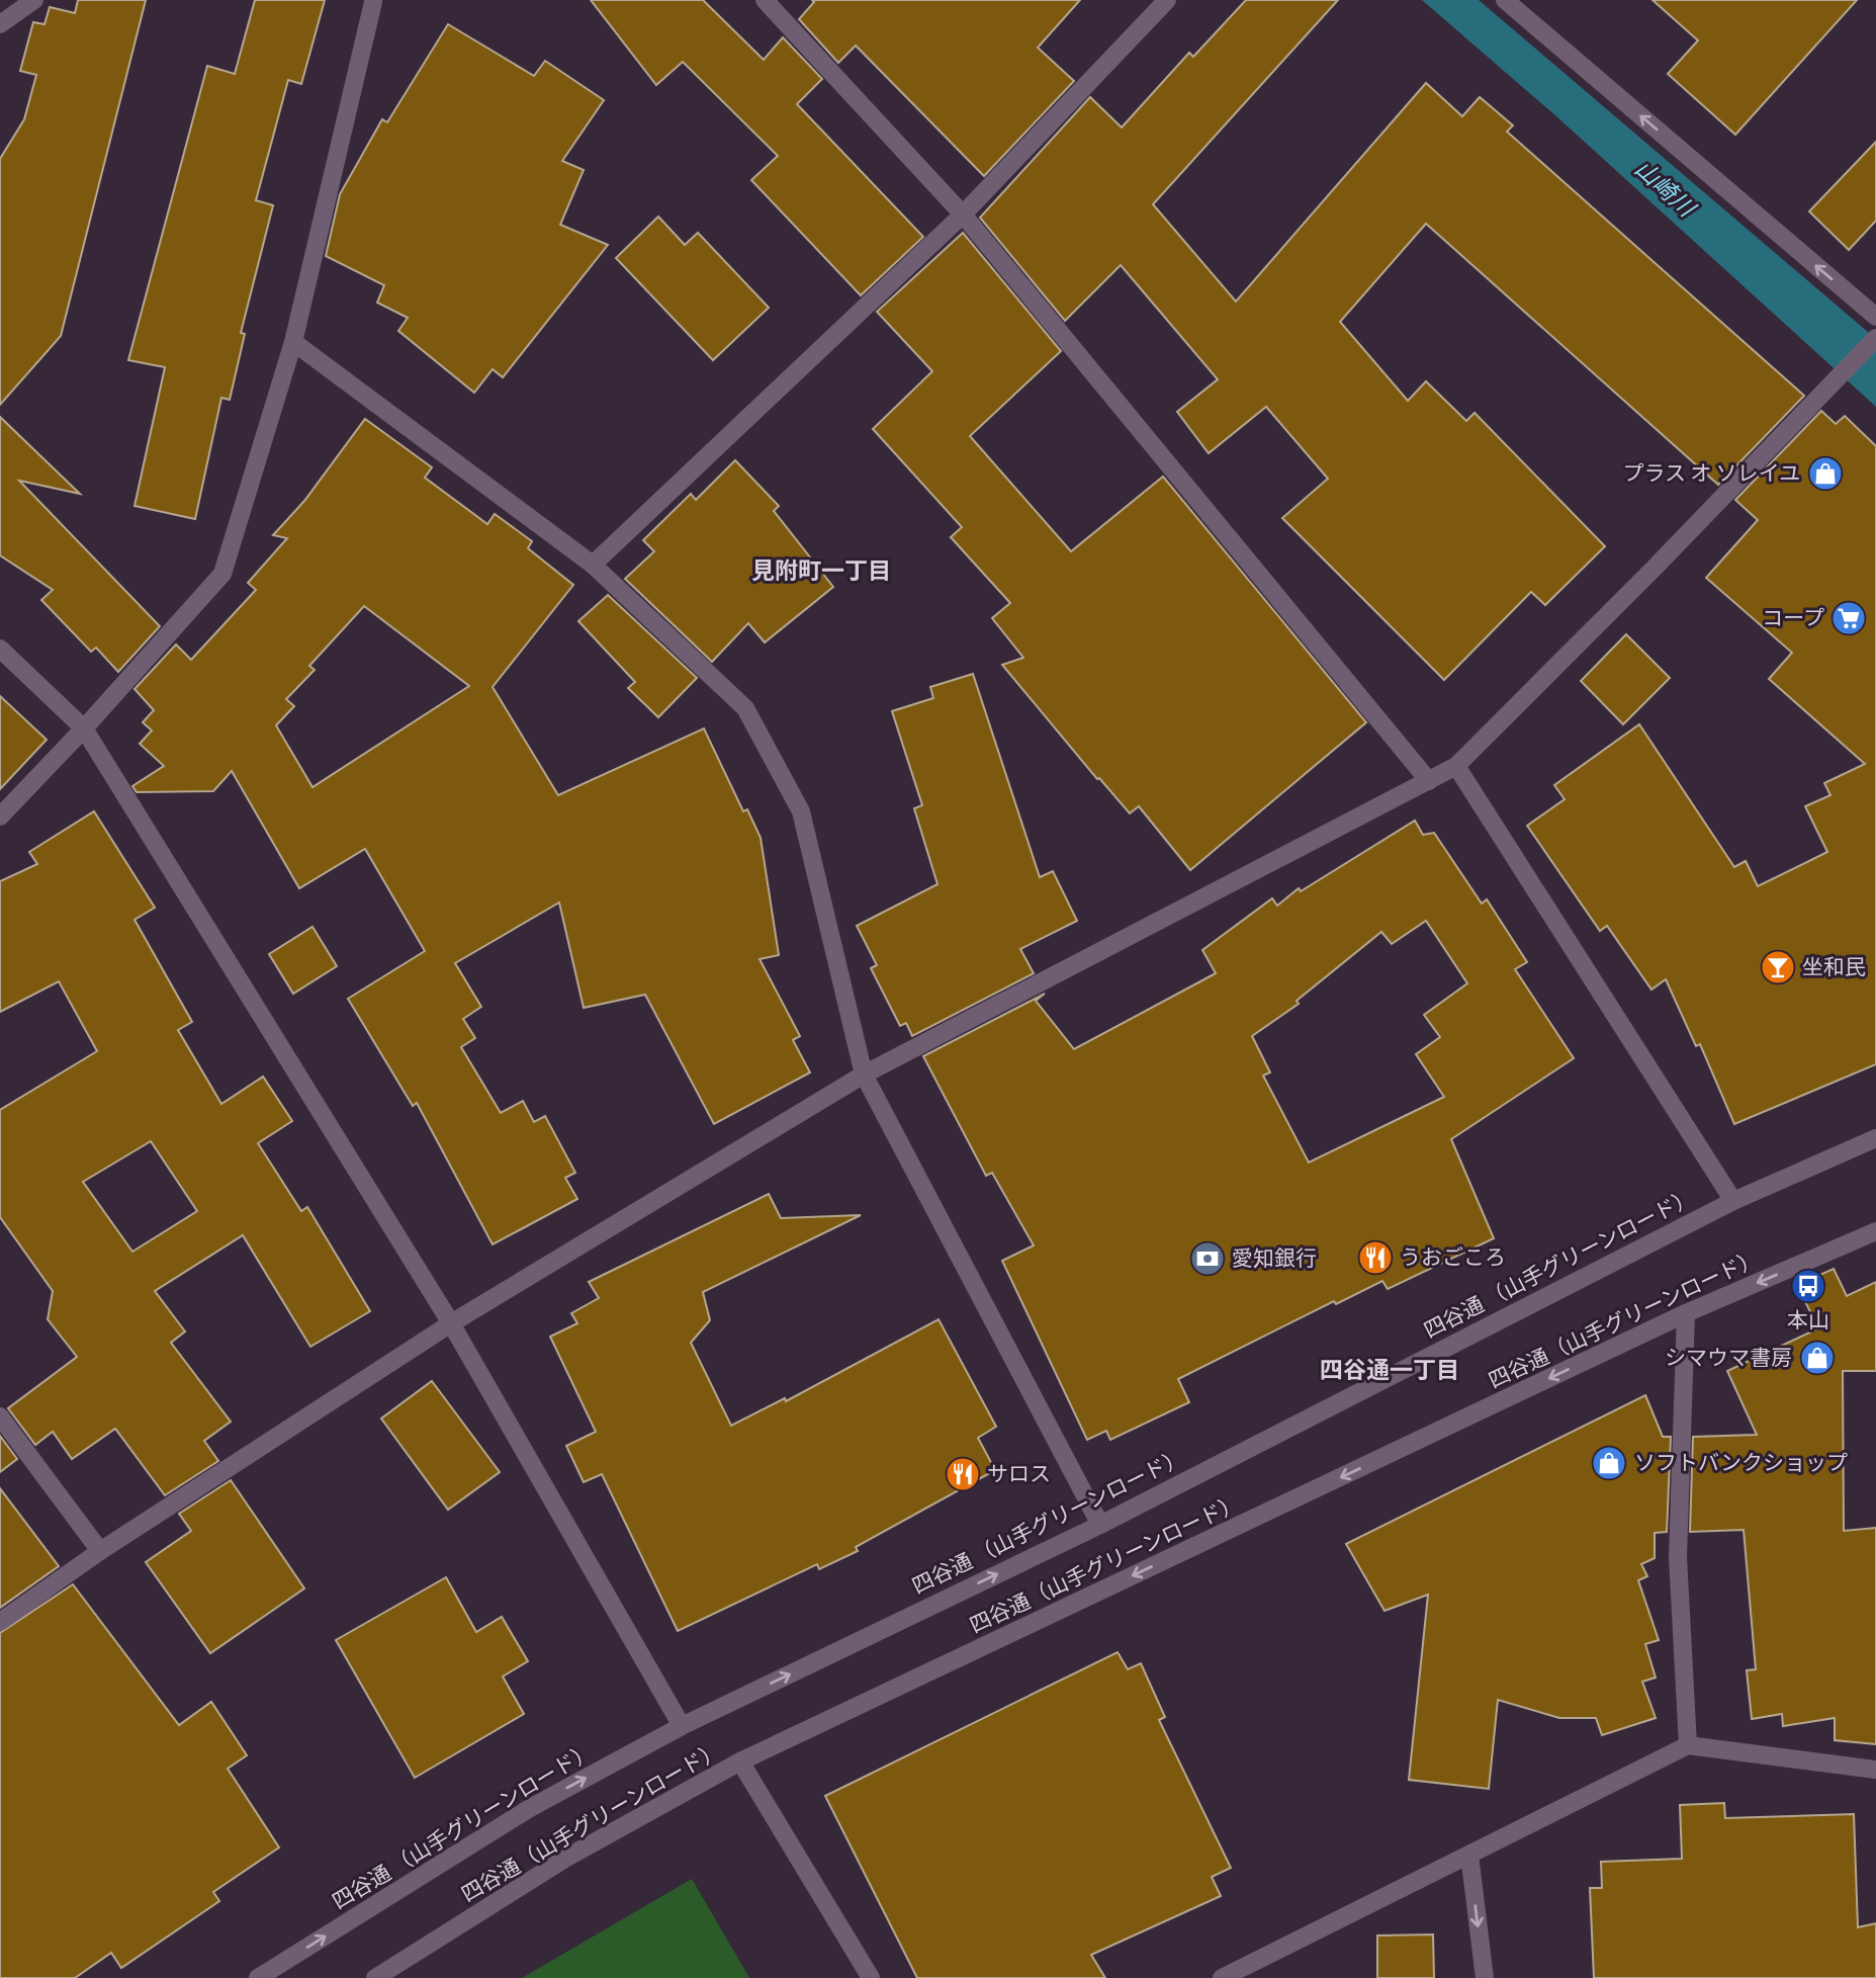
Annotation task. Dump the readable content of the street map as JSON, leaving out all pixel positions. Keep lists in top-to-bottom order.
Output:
{
  "streets": {
    "street": ["四谷通 （山手グリーンロード）", "四谷通（山手グリーンロード）"]
  },
  "one_way": ["四谷通 （山手グリーンロード）", "四谷通（山手グリーンロード）"],
  "districts": ["見附町一丁目", "四谷通一丁目"],
  "water": ["山崎川"],
  "places": {
    "shop": ["プラス オ ソレイユ", "シマウマ書房", "ソフトバンクショップ"],
    "supermarket": ["コープ"],
    "bar": ["坐和民"],
    "restaurant": ["うおごころ", "サロス"],
    "bank": ["愛知銀行"],
    "bus stop": ["本山"]
  }
}
